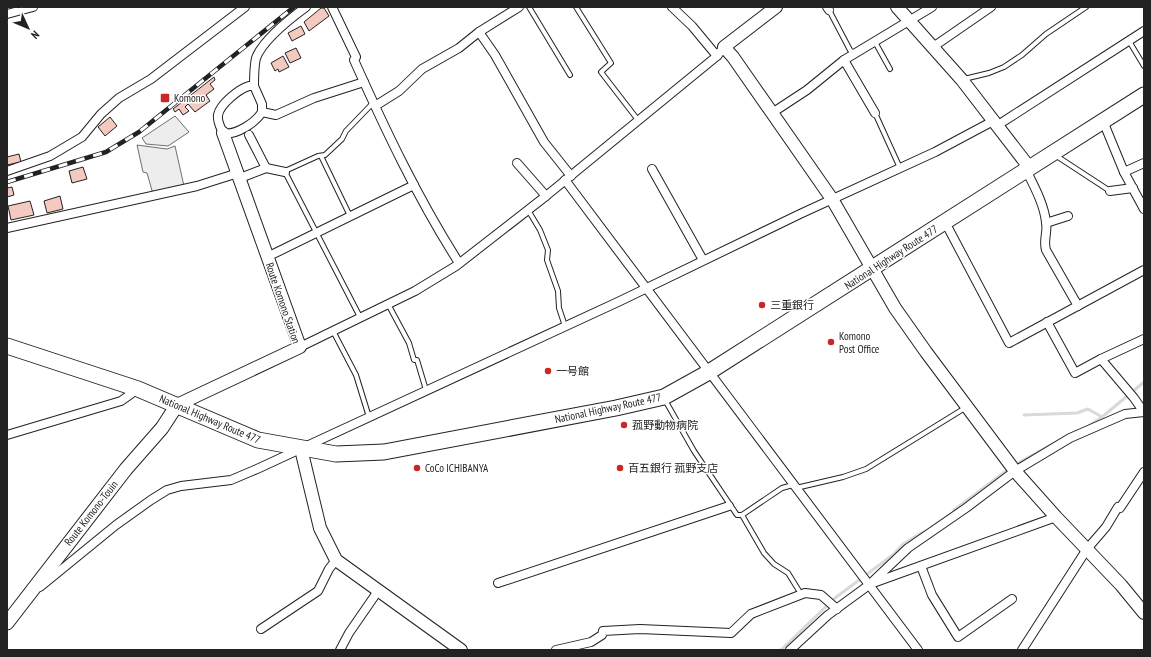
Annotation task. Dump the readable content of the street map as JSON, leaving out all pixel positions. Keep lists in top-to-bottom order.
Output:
{
  "streets": {
    "highway": ["National Highway Route 477"],
    "main road": ["Route Komono-Touin"],
    "street": ["Route Komono Station"]
  },
  "crossings": [
    ["National Highway Route 477", "Route Komono Station"],
    ["National Highway Route 477", "Route Komono-Touin"],
    ["Route Komono Station", "Route Komono-Touin"]
  ],
  "places": {
    "transit": ["Komono"],
    "other": [
      "三重銀行",
      "Komono Post Office",
      "一号館",
      "菰野動物病院",
      "CoCo ICHIBANYA",
      "百五銀行 菰野支店"
    ]
  },
  "north": "bottom right"
}
